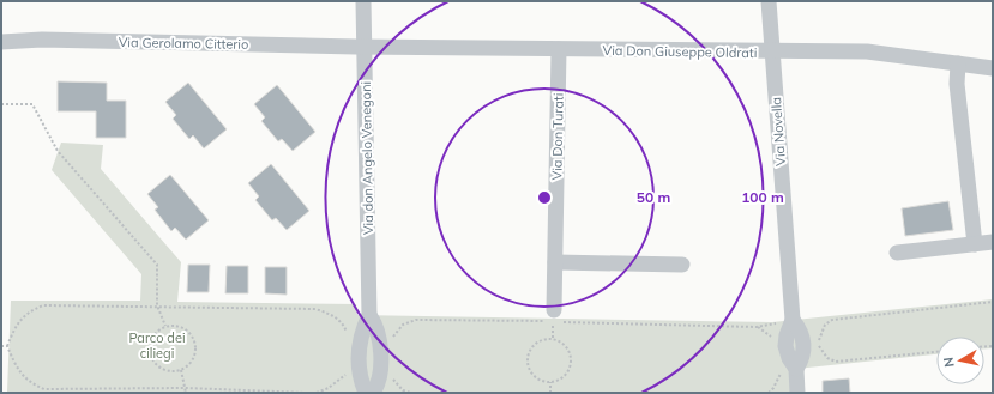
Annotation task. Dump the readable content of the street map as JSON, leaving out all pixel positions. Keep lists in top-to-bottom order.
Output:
{
  "streets": {
    "street": [
      "Via Gerolamo Citterio",
      "Via Don Giuseppe Oldrati",
      "Via Novella",
      "Via Don Turati",
      "Via don Angelo Venegoni"
    ]
  },
  "crossings": [
    ["Via Gerolamo Citterio", "Via Don Giuseppe Oldrati"],
    ["Via Gerolamo Citterio", "Via don Angelo Venegoni"],
    ["Via Don Giuseppe Oldrati", "Via Novella"],
    ["Via Don Giuseppe Oldrati", "Via Don Turati"],
    ["Via Don Giuseppe Oldrati", "Via don Angelo Venegoni"]
  ],
  "parks": ["Parco dei ciliegi"],
  "north": "left",
  "rings": ["50 m", "100 m"]
}
